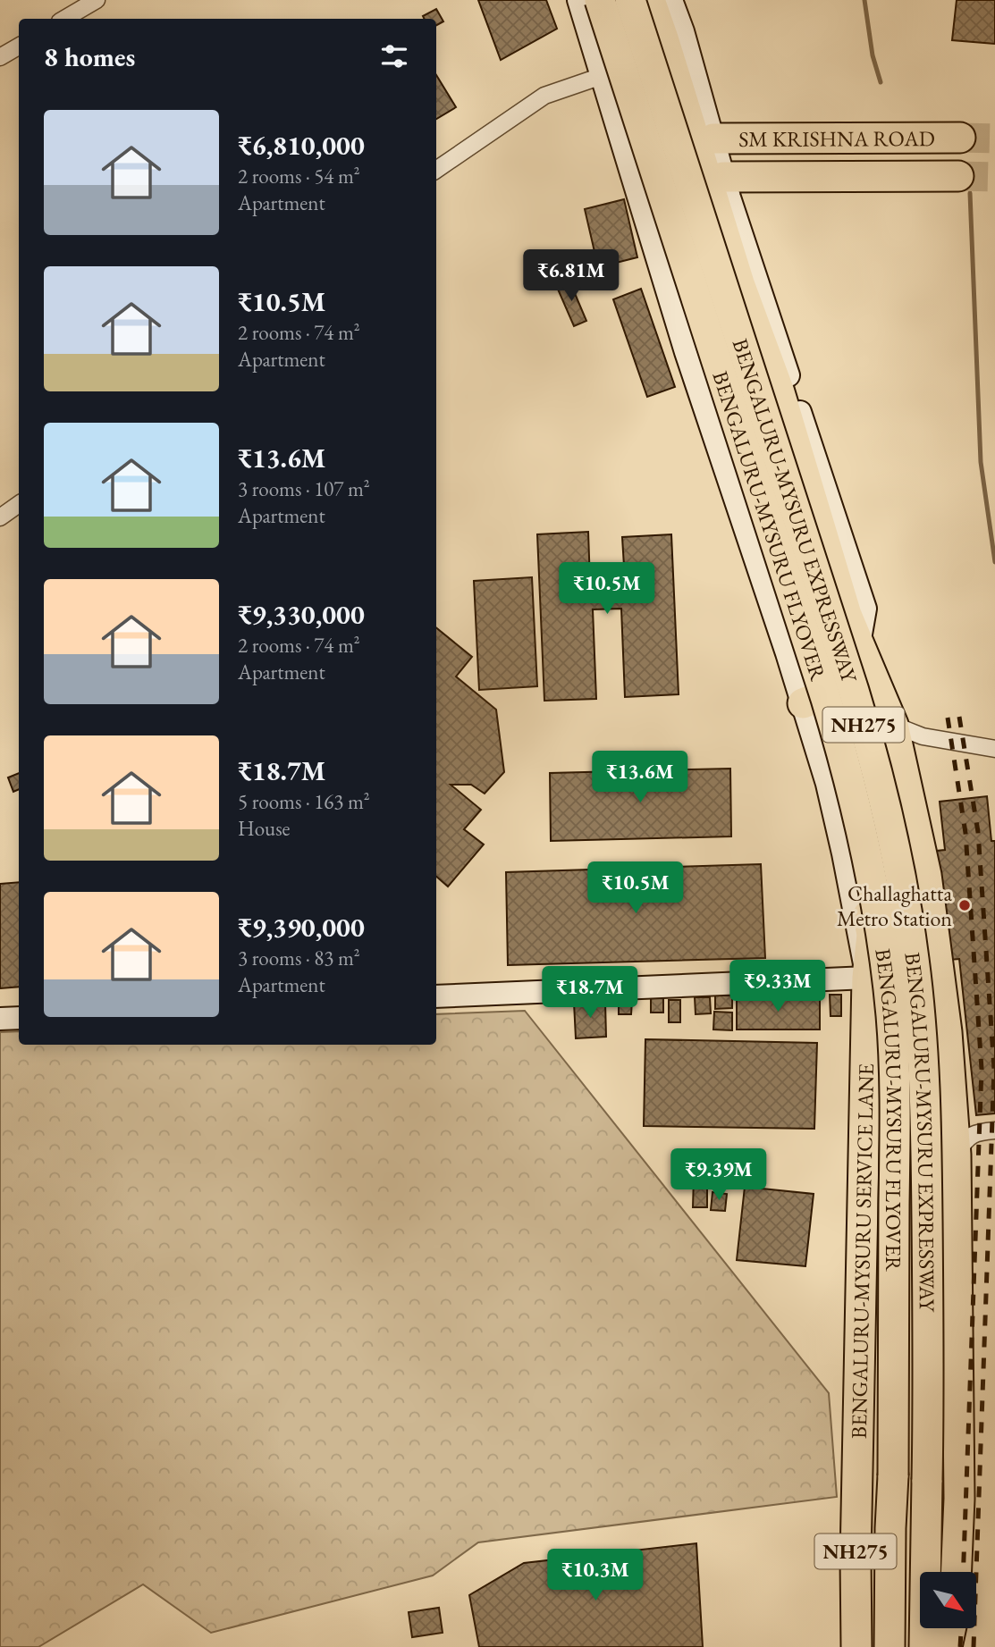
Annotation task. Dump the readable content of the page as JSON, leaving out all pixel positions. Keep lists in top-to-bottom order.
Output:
{
  "streets": {
    "highway": [
      "SM KRISHNA ROAD",
      "BENGALURU-MYSURU EXPRESSWAY",
      "BENGALURU-MYSURU FLYOVER",
      "NH275",
      "BENGALURU-MYSURU SERVICE LANE"
    ]
  },
  "crossings": [
    ["SM KRISHNA ROAD", "BENGALURU-MYSURU EXPRESSWAY"],
    ["NH275", "BENGALURU-MYSURU SERVICE LANE"]
  ],
  "places": ["Challaghatta Metro Station"],
  "north": "bottom right",
  "page": {
    "heading": "8 homes",
    "list": [
      {
        "name": "₹6,810,000",
        "note": "2 rooms · 54 m² · Apartment"
      },
      {
        "name": "₹10.5M",
        "note": "2 rooms · 74 m² · Apartment"
      },
      {
        "name": "₹13.6M",
        "note": "3 rooms · 107 m² · Apartment"
      },
      {
        "name": "₹9,330,000",
        "note": "2 rooms · 74 m² · Apartment"
      },
      {
        "name": "₹18.7M",
        "note": "5 rooms · 163 m² · House"
      },
      {
        "name": "₹9,390,000",
        "note": "3 rooms · 83 m² · Apartment"
      }
    ],
    "price": [
      "₹6.81M",
      "₹10.5M",
      "₹13.6M",
      "₹10.5M",
      "₹9.33M",
      "₹18.7M",
      "₹9.39M",
      "₹10.3M"
    ]
  }
}
